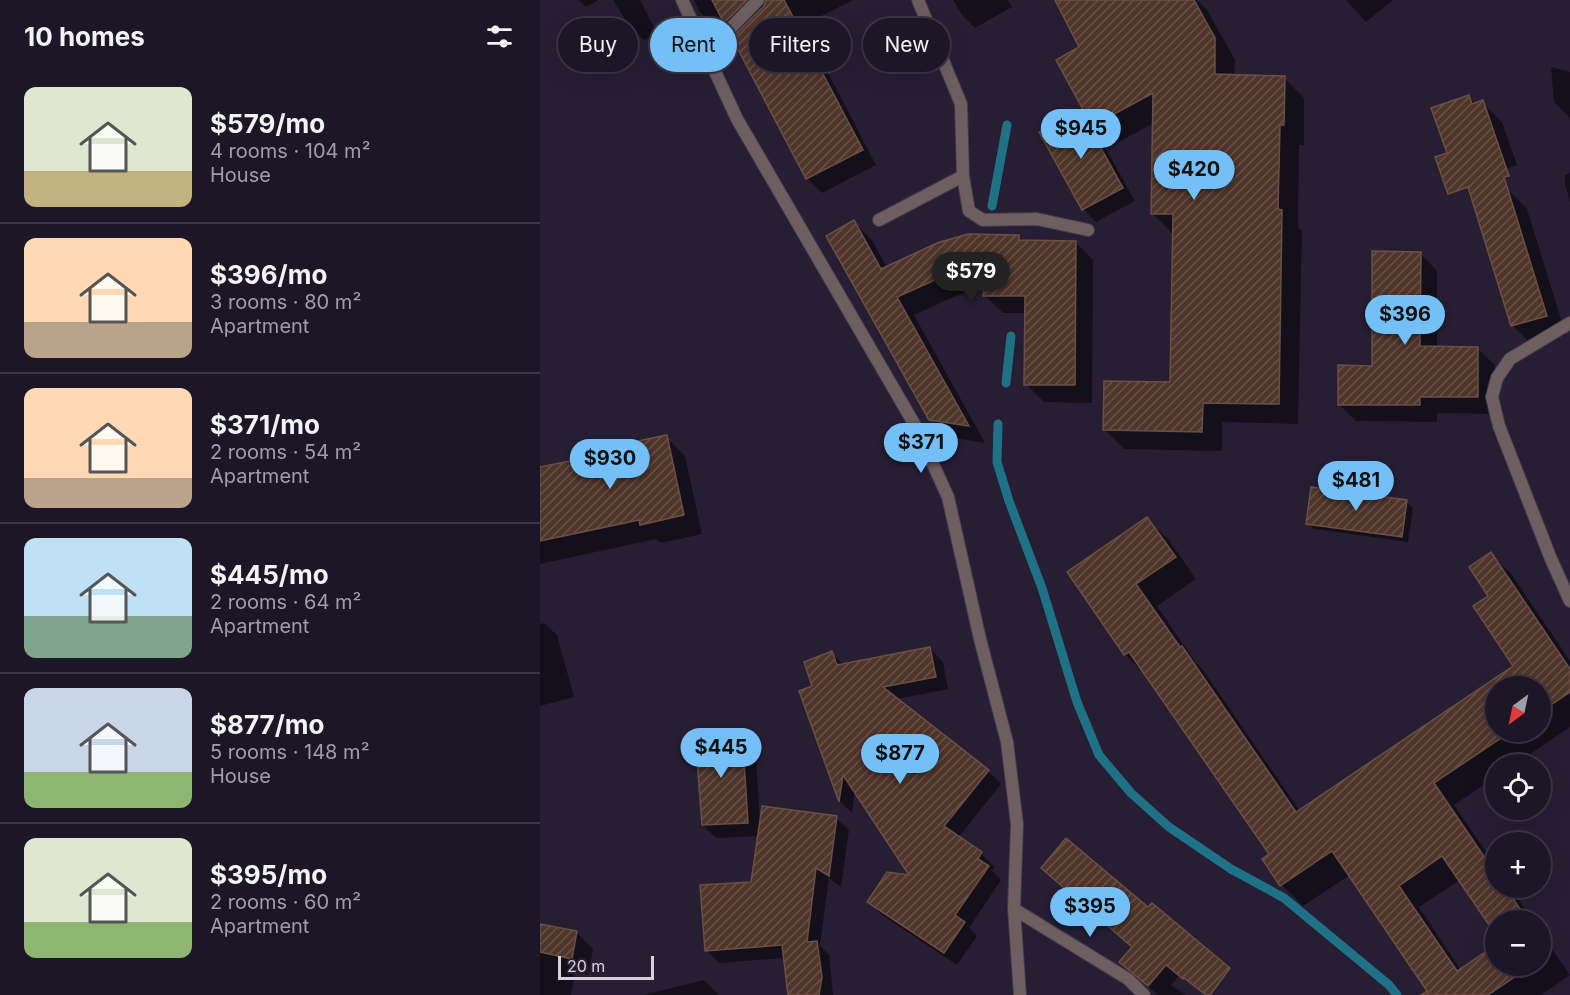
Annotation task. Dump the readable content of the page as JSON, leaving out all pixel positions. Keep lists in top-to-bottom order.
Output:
{
  "scale_bar": "20 m",
  "north": "bottom left",
  "page": {
    "heading": "10 homes",
    "chip": [
      "Buy",
      "Rent",
      "Filters",
      "New"
    ],
    "list": [
      {
        "name": "$579/mo",
        "note": "4 rooms · 104 m² · House"
      },
      {
        "name": "$396/mo",
        "note": "3 rooms · 80 m² · Apartment"
      },
      {
        "name": "$371/mo",
        "note": "2 rooms · 54 m² · Apartment"
      },
      {
        "name": "$445/mo",
        "note": "2 rooms · 64 m² · Apartment"
      },
      {
        "name": "$877/mo",
        "note": "5 rooms · 148 m² · House"
      },
      {
        "name": "$395/mo",
        "note": "2 rooms · 60 m² · Apartment"
      }
    ],
    "price": [
      "$945",
      "$420",
      "$579",
      "$396",
      "$371",
      "$930",
      "$481",
      "$445",
      "$877",
      "$395"
    ],
    "map_buttons": ["+", "−"],
    "scale": "20 m"
  }
}
